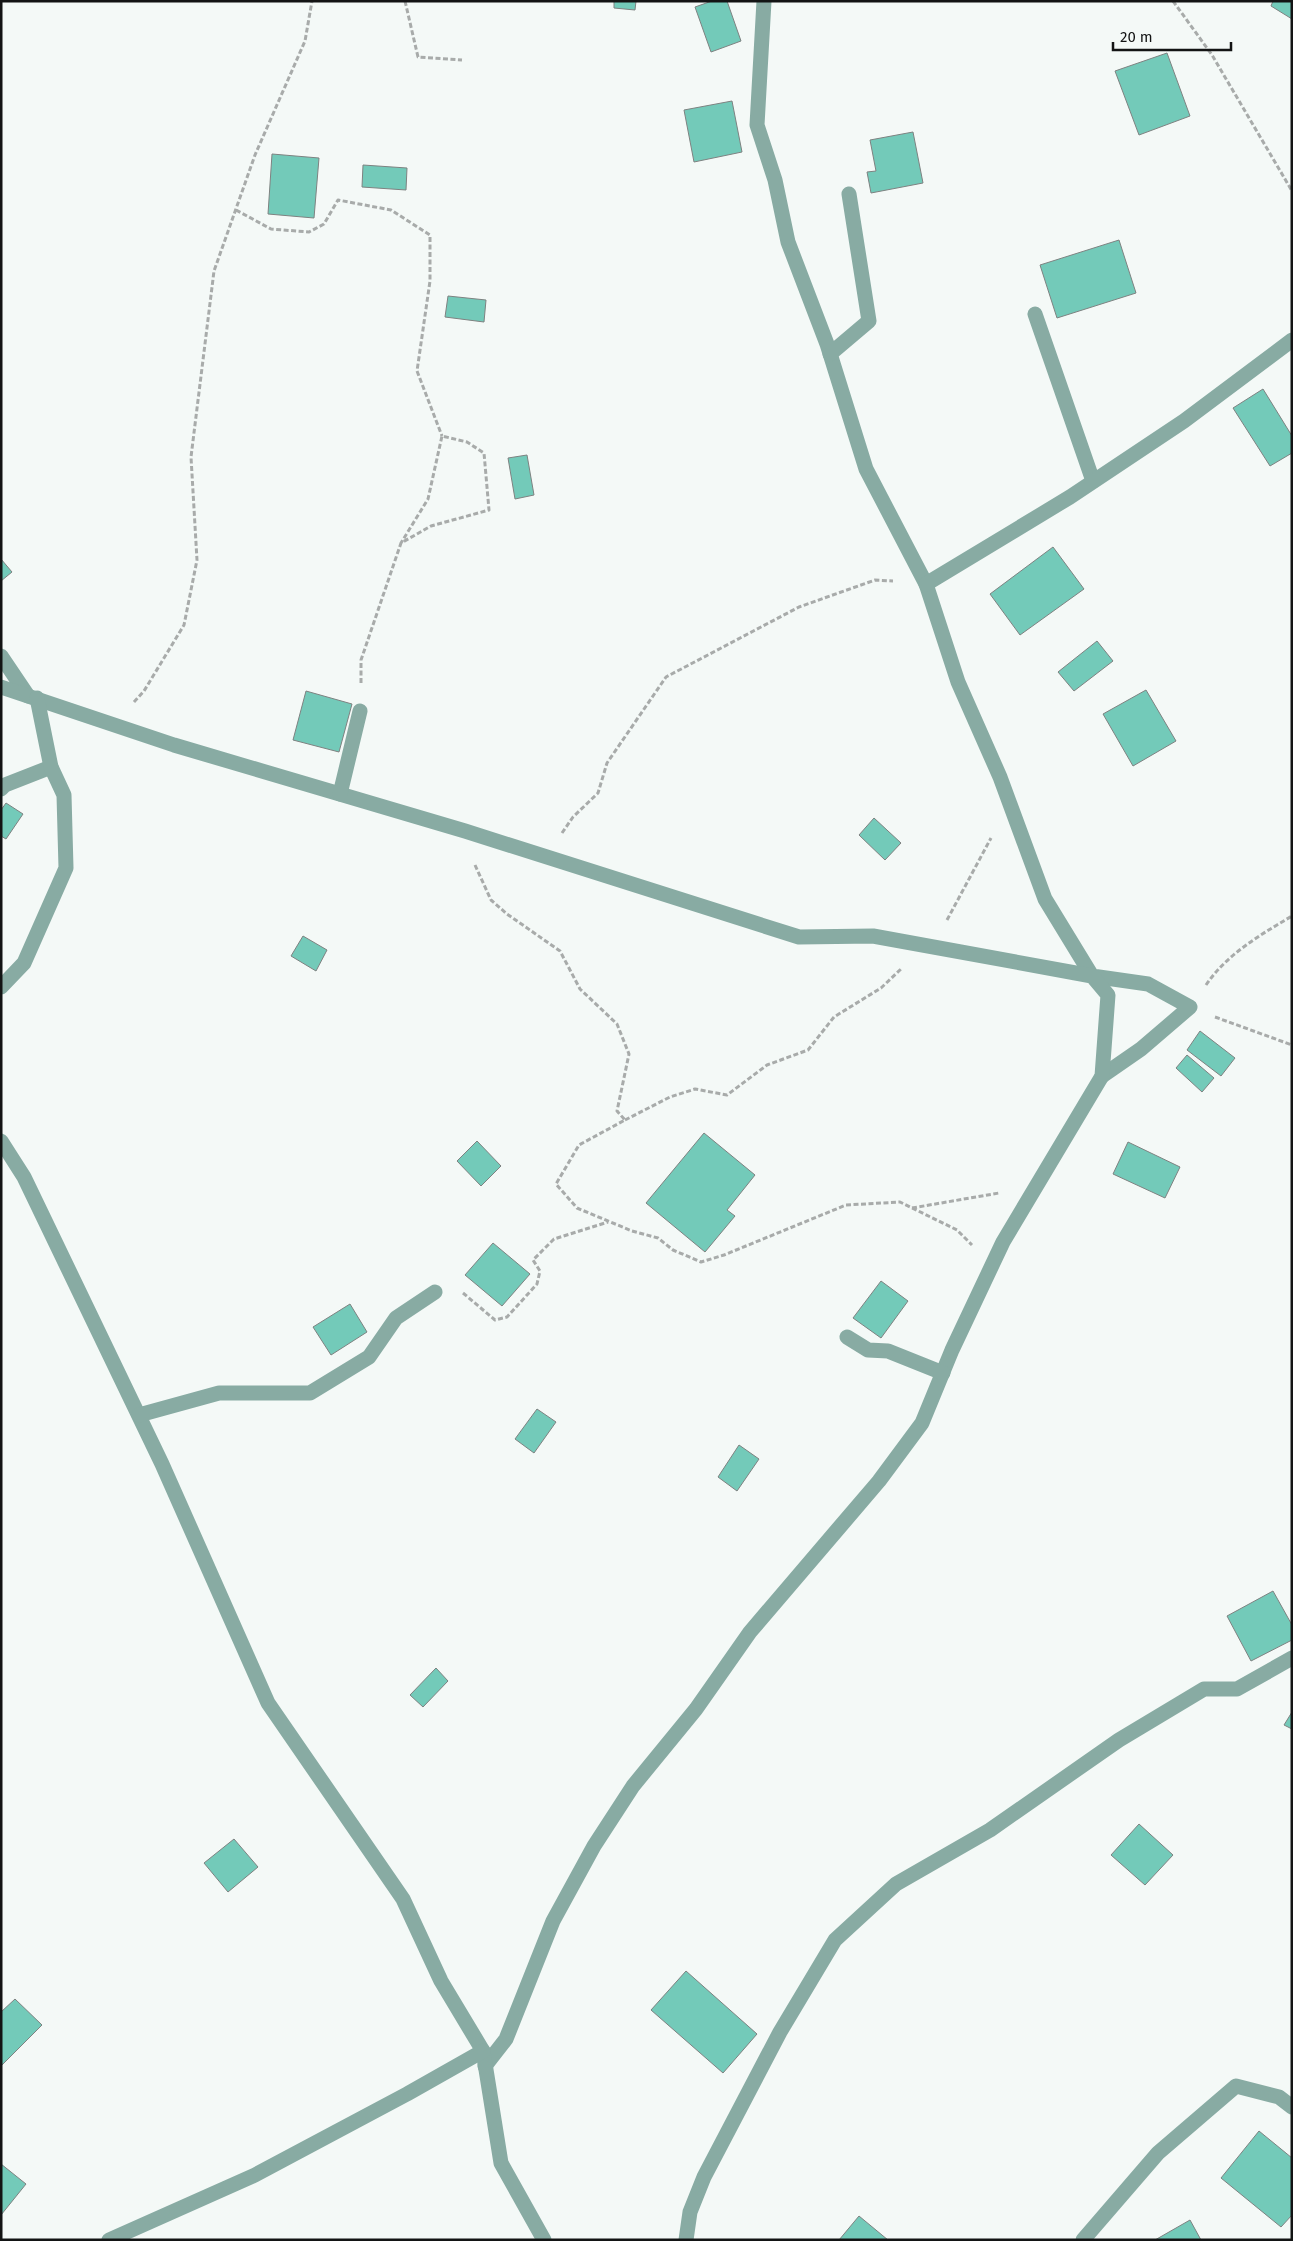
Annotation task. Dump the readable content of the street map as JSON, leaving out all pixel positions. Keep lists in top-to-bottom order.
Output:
{
  "scale_bar": "20 m"
}
